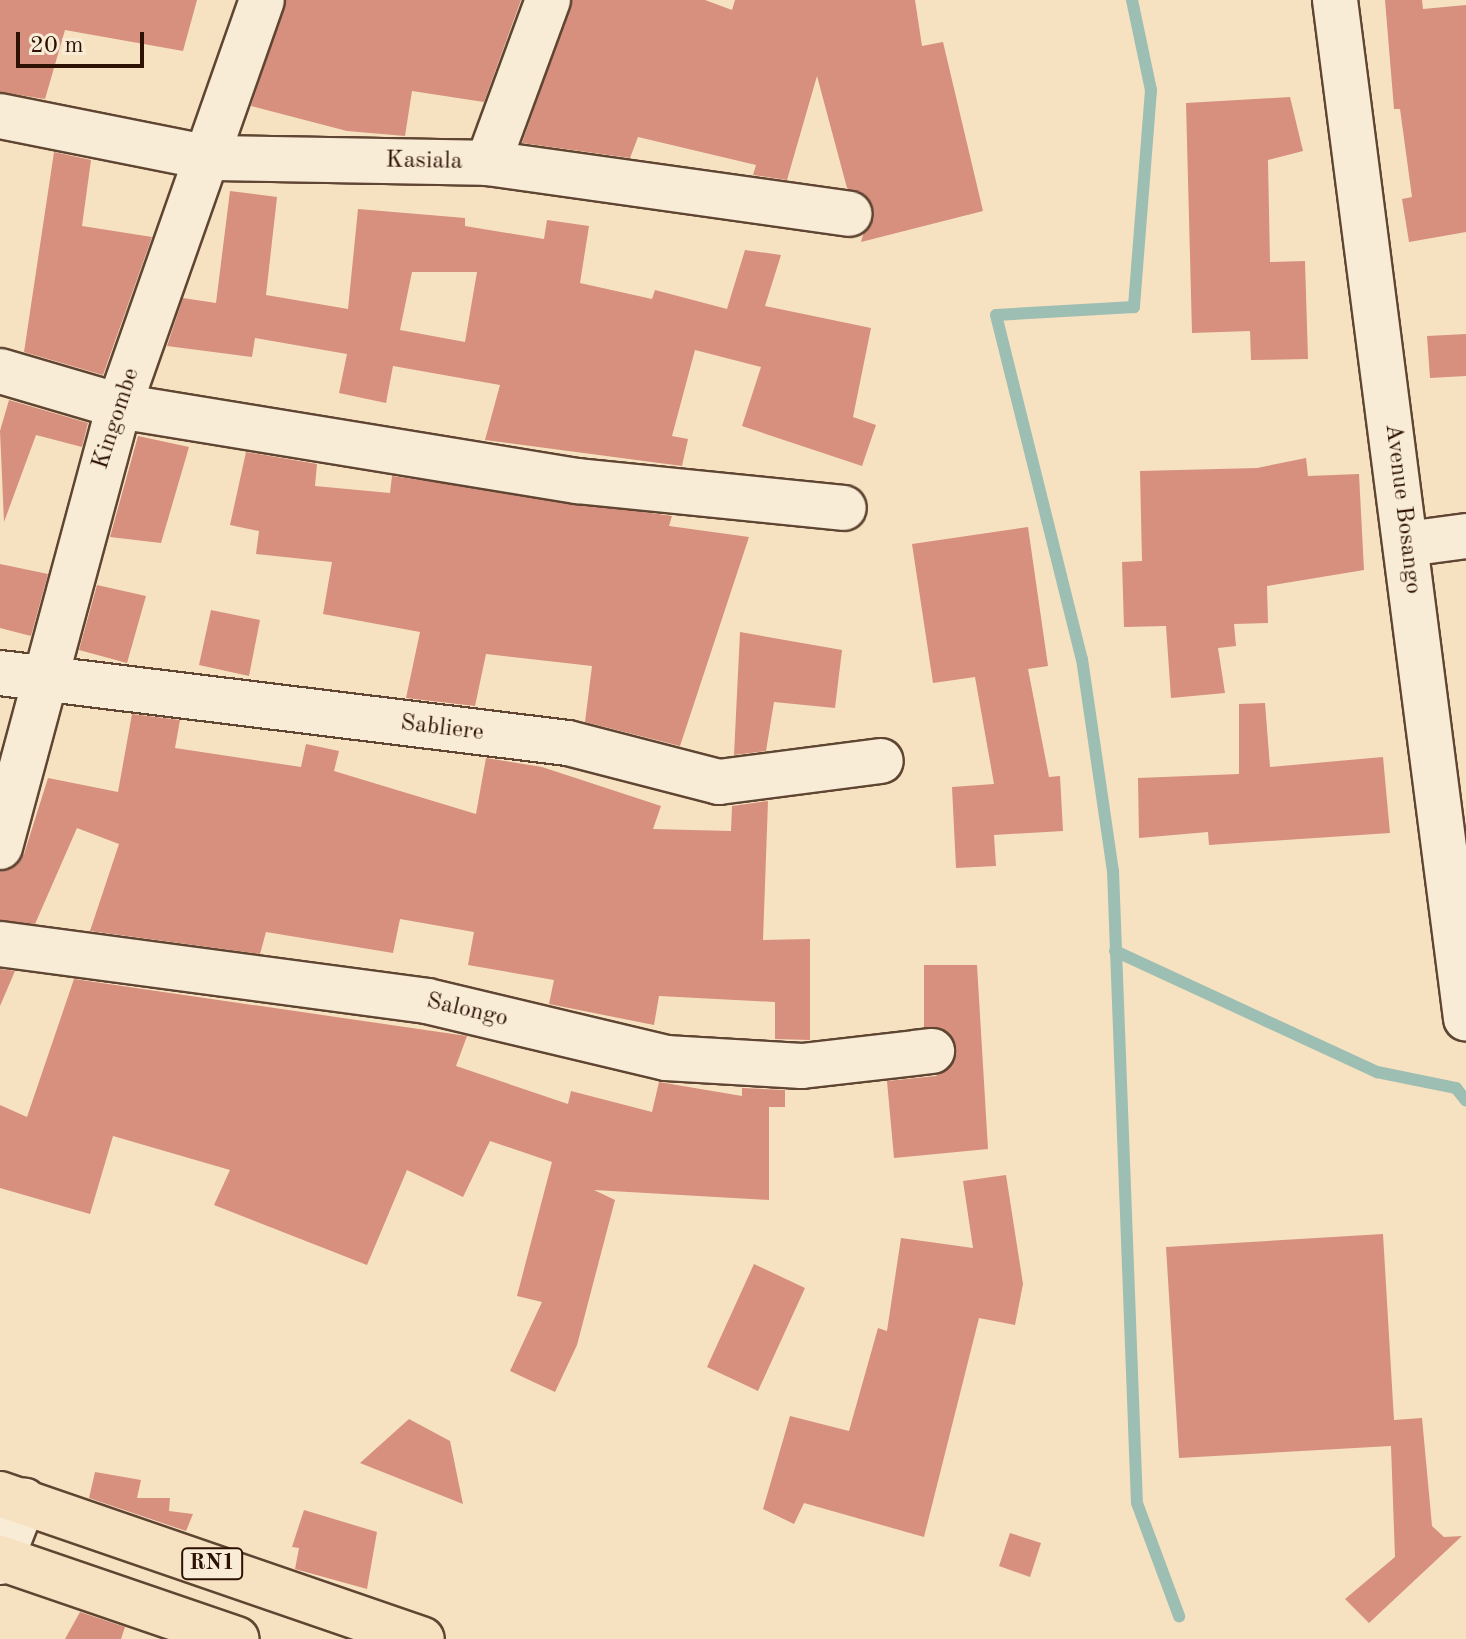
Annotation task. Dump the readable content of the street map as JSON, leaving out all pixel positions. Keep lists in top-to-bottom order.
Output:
{
  "streets": {
    "highway": ["RN1"],
    "street": [
      "Kasiala",
      "Kingombe",
      "Avenue Bosango",
      "Sabliere",
      "Salongo"
    ]
  },
  "crossings": [
    ["Kasiala", "Kingombe"],
    ["Kingombe", "Sabliere"]
  ],
  "scale_bar": "20 m"
}
